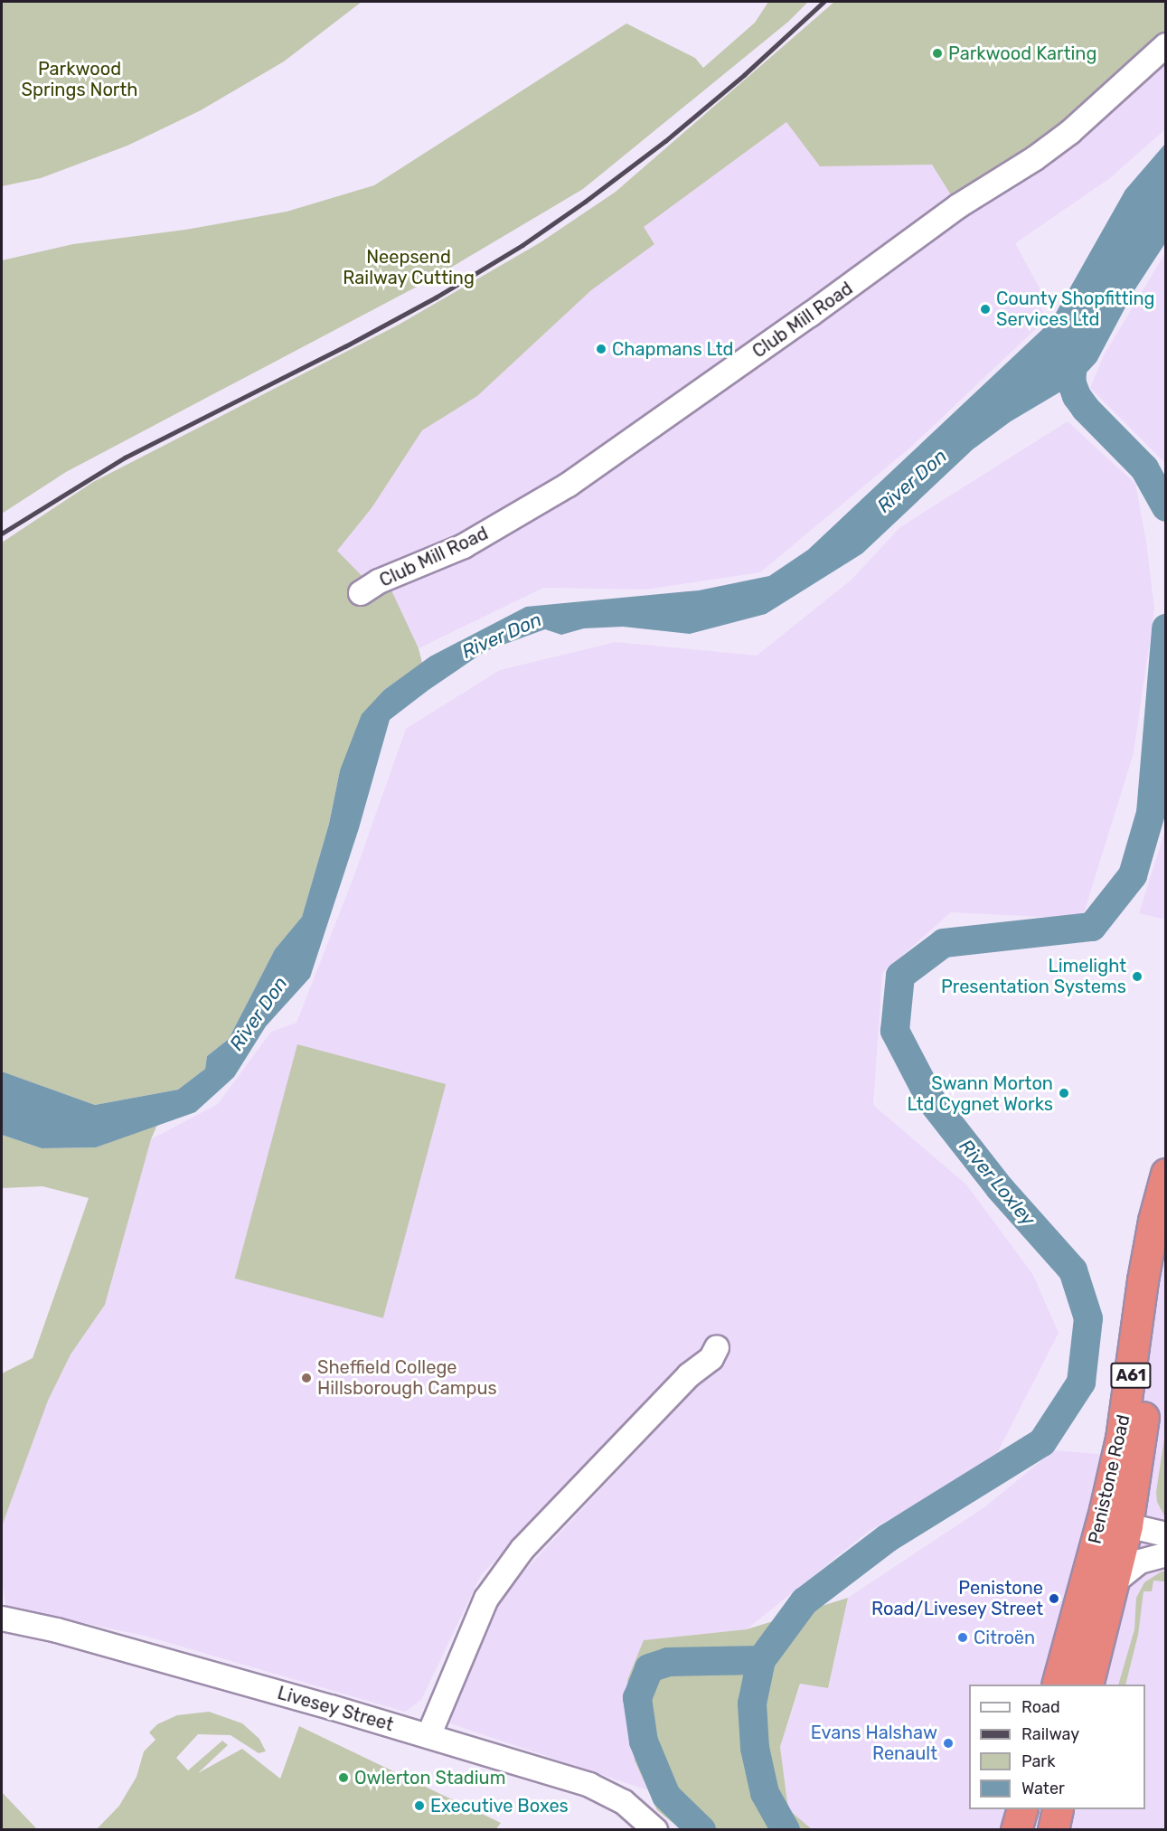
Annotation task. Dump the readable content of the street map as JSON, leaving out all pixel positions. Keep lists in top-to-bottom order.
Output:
{
  "streets": {
    "highway": ["A61", "Penistone Road"],
    "street": ["Club Mill Road", "Livesey Street"]
  },
  "water": ["River Don", "River Loxley"],
  "parks": ["Parkwood Springs North", "Neepsend Railway Cutting"],
  "places": [
    "Parkwood Karting",
    "County Shopfitting Services Ltd",
    "Chapmans Ltd",
    "Limelight Presentation Systems",
    "Swann Morton Ltd Cygnet Works",
    "Sheffield College Hillsborough Campus",
    "Penistone Road/Livesey Street",
    "Citroën",
    "Evans Halshaw Renault",
    "Owlerton Stadium",
    "Executive Boxes"
  ],
  "legend": [
    "Road",
    "Railway",
    "Park",
    "Water"
  ]
}
